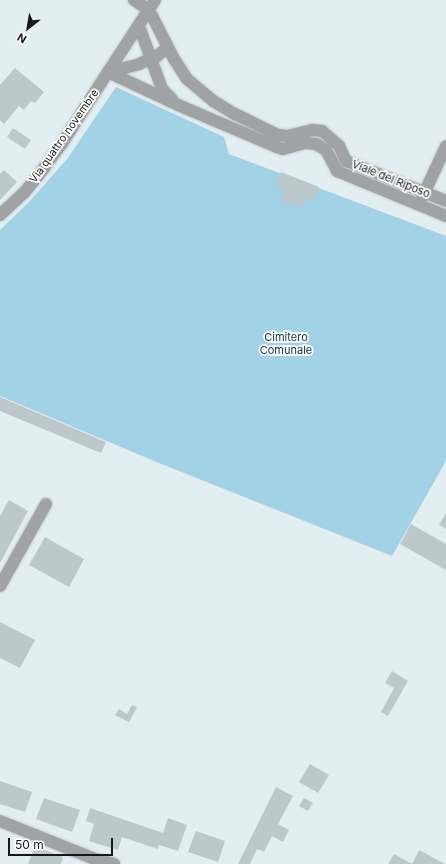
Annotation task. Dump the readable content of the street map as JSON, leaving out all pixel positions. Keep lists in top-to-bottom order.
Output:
{
  "streets": {
    "street": ["Via quattro novembre", "Viale del Riposo"]
  },
  "crossings": [
    ["Via quattro novembre", "Viale del Riposo"]
  ],
  "parks": ["Cimitero Comunale"],
  "scale_bar": "50 m",
  "north": "bottom left"
}
